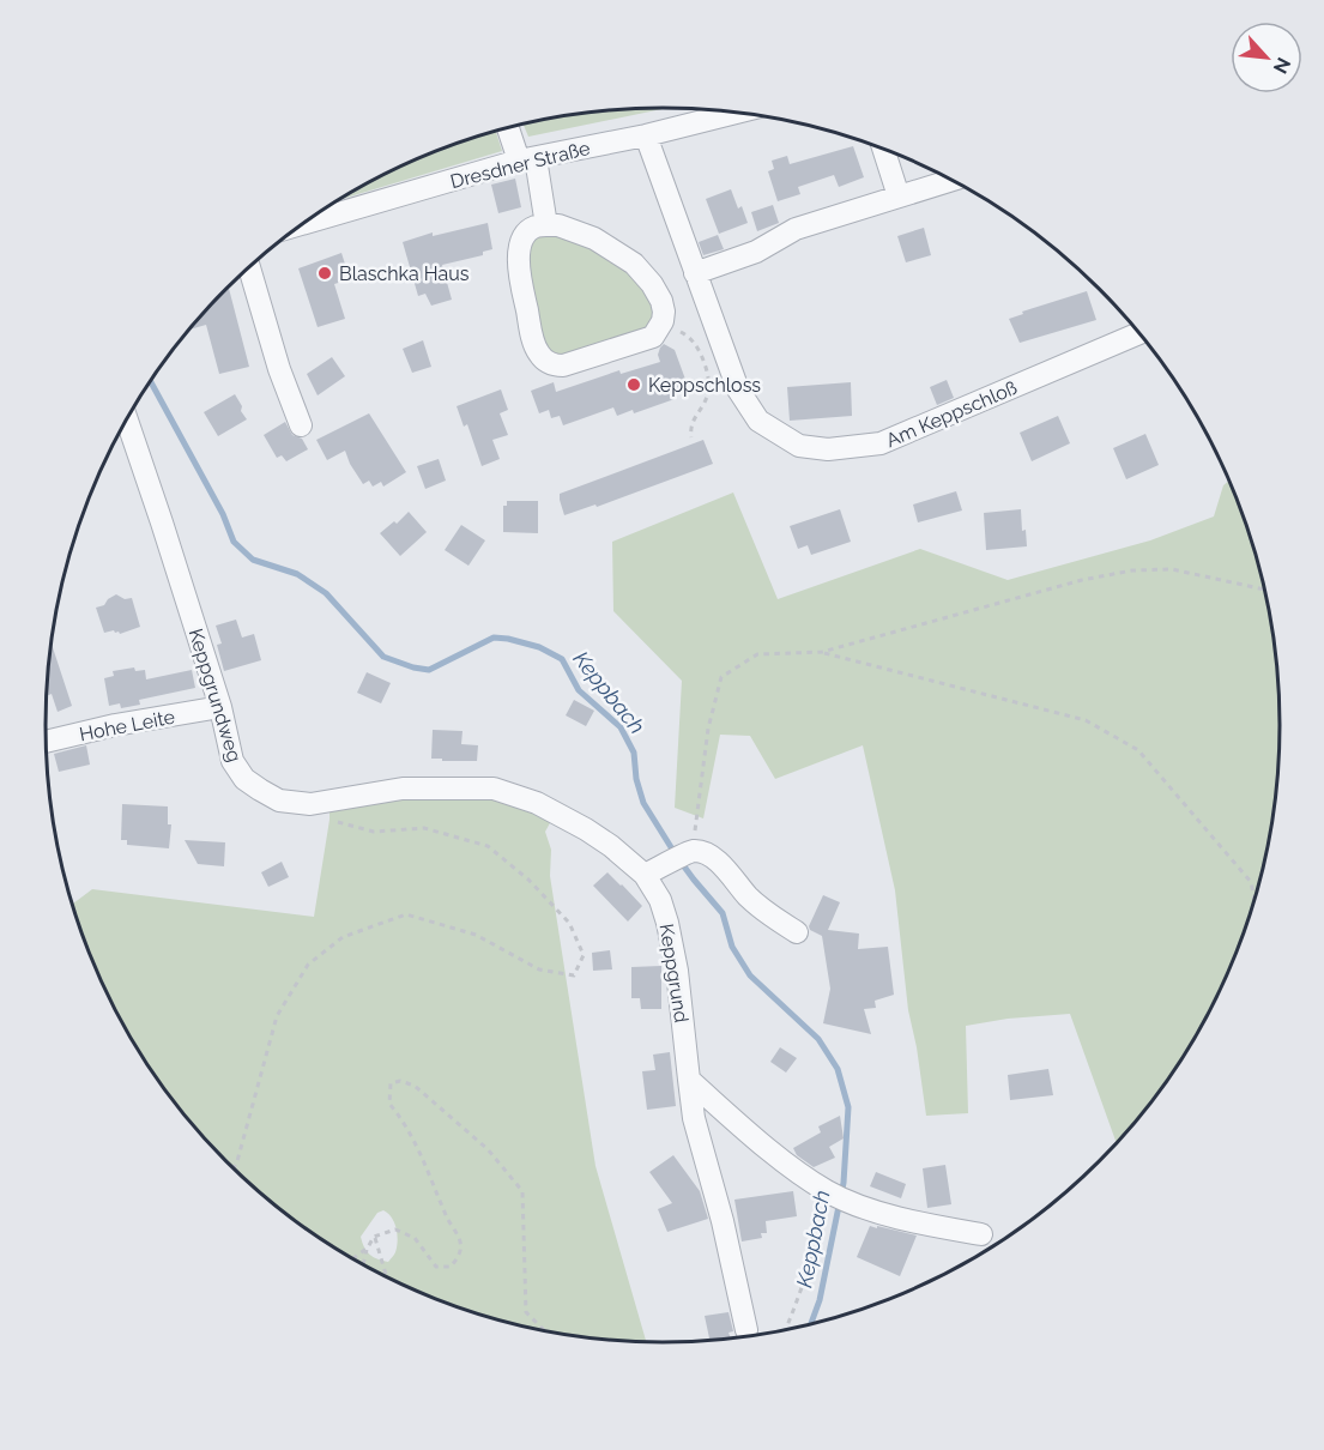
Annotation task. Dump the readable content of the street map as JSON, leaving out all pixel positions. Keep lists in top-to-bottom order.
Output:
{
  "streets": {
    "street": [
      "Dresdner Straße",
      "Am Keppschloß",
      "Keppgrundweg",
      "Hohe Leite",
      "Keppgrund"
    ]
  },
  "crossings": [
    ["Dresdner Straße", "Am Keppschloß"],
    ["Keppgrundweg", "Hohe Leite"],
    ["Keppgrundweg", "Keppgrund"]
  ],
  "water": ["Keppbach"],
  "places": ["Blaschka Haus", "Keppschloss"],
  "north": "bottom right"
}
